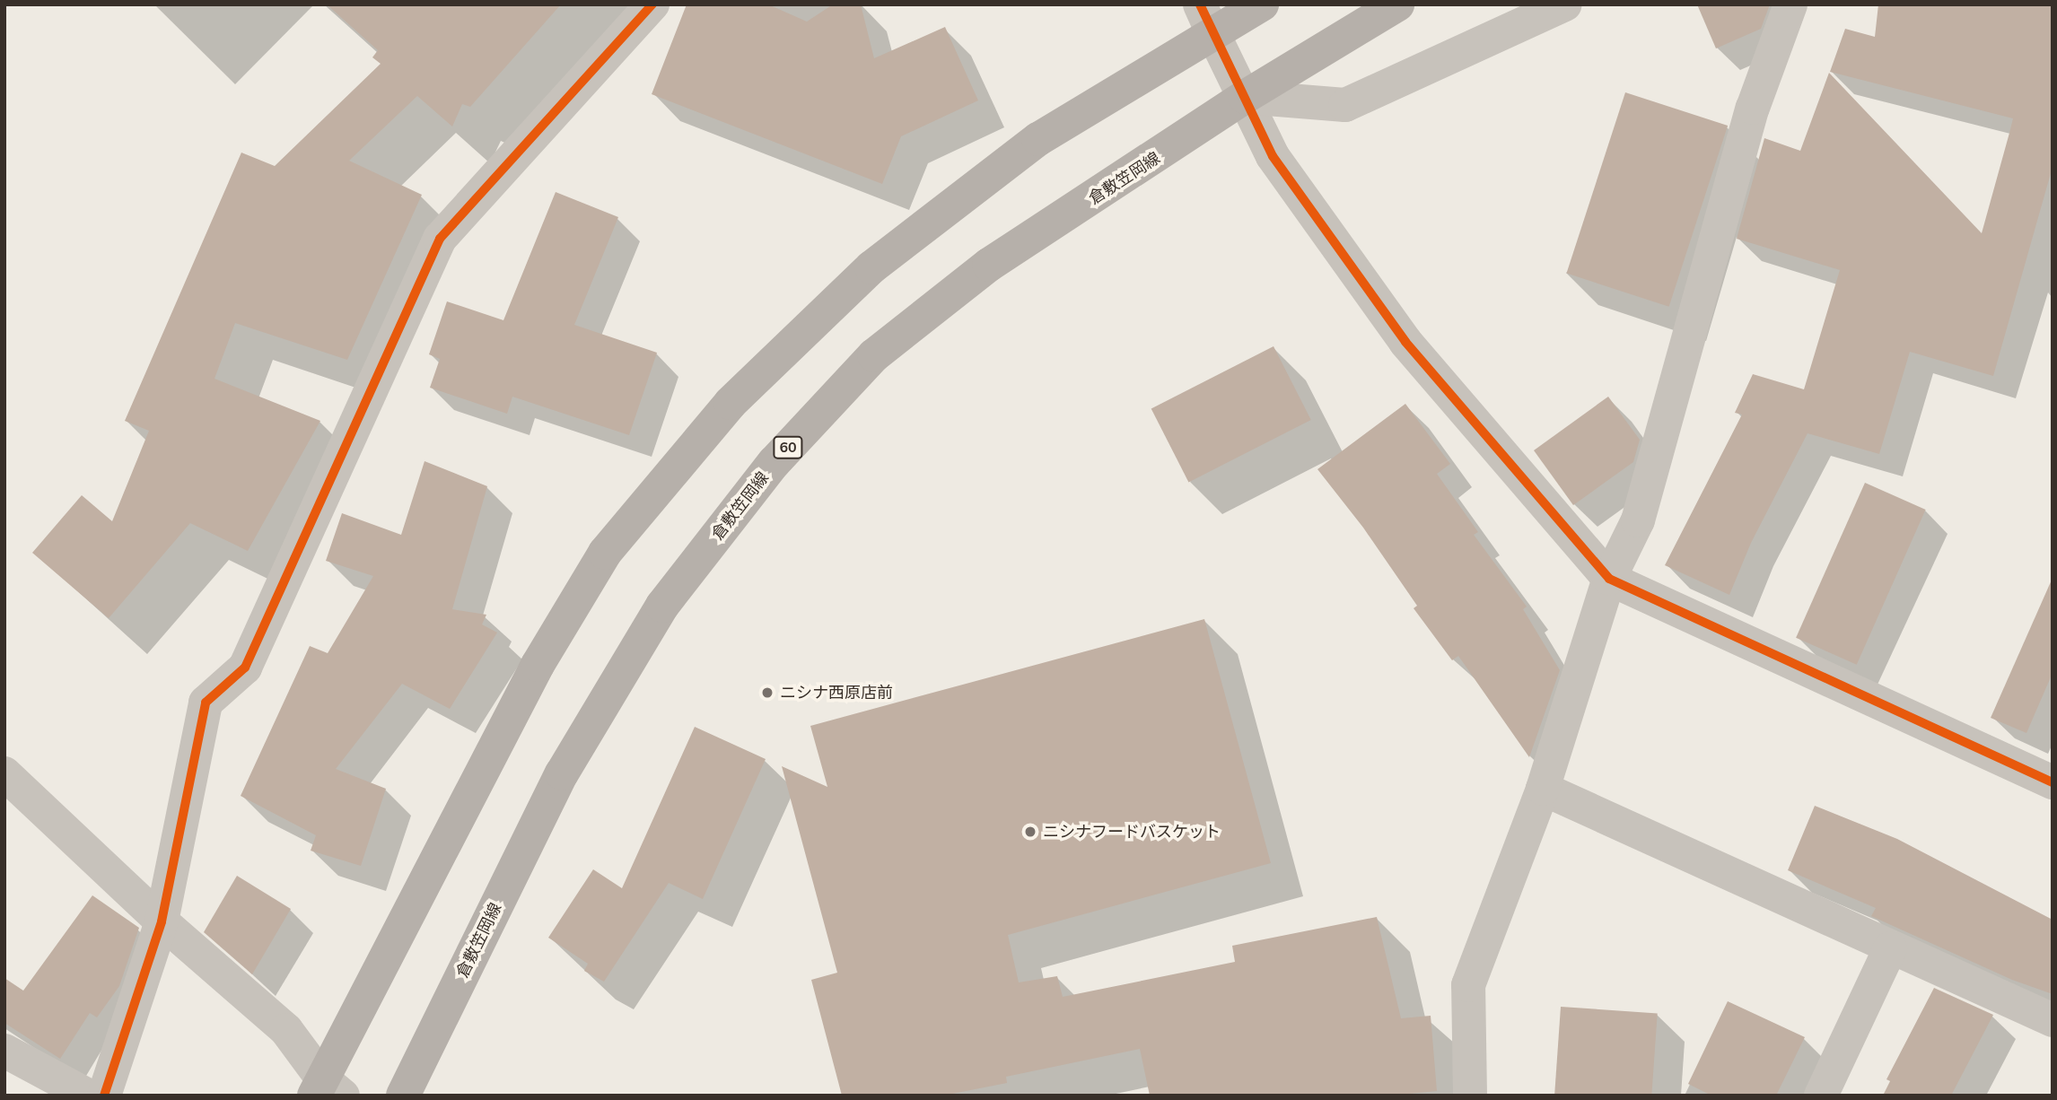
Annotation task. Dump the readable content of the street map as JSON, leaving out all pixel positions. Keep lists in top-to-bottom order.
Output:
{
  "streets": {
    "main road": ["倉敷笠岡線", "60"]
  },
  "places": ["ニシナ西原店前", "ニシナフードバスケット"]
}
